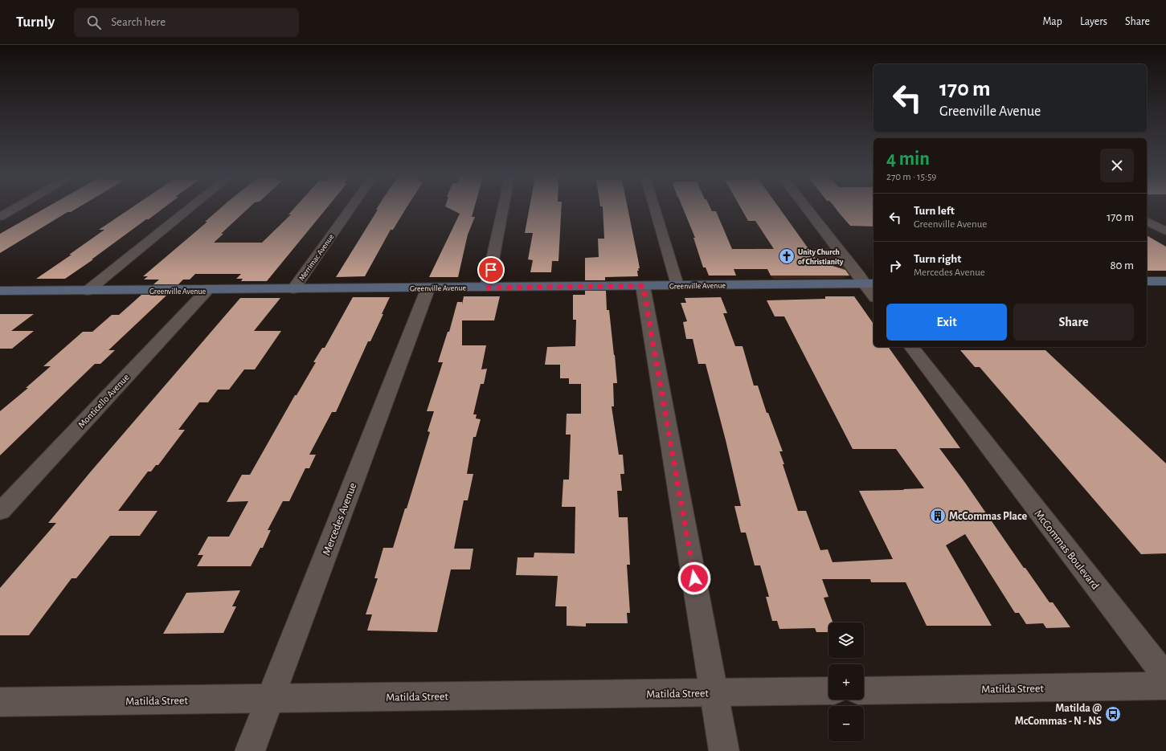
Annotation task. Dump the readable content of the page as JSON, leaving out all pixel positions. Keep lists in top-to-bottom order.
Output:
{
  "streets": {
    "main road": ["Greenville Avenue"],
    "street": [
      "Merrimac Avenue",
      "Monticello Avenue",
      "Mercedes Avenue",
      "McCommas Boulevard",
      "Matilda Street"
    ]
  },
  "crossings": [
    ["Merrimac Avenue", "Greenville Avenue"],
    ["Greenville Avenue", "Monticello Avenue"],
    ["Greenville Avenue", "Mercedes Avenue"],
    ["Mercedes Avenue", "Matilda Street"]
  ],
  "places": {
    "church": ["Unity Church of Christianity"],
    "building": ["McCommas Place"],
    "bus stop": ["Matilda @ McCommas - N - NS"]
  },
  "page": {
    "header": "Turnly",
    "search": "Search here",
    "nav": ["Map", "Layers", "Share"],
    "turn": ["170 m", "Greenville Avenue"],
    "heading": ["4 min", "270 m · 15:59"],
    "list": [
      {
        "name": "Turn left",
        "note": "Greenville Avenue",
        "value": "170 m"
      },
      {
        "name": "Turn right",
        "note": "Mercedes Avenue",
        "value": "80 m"
      }
    ],
    "buttons": ["Exit", "Share"],
    "map_buttons": ["+", "−"]
  }
}
